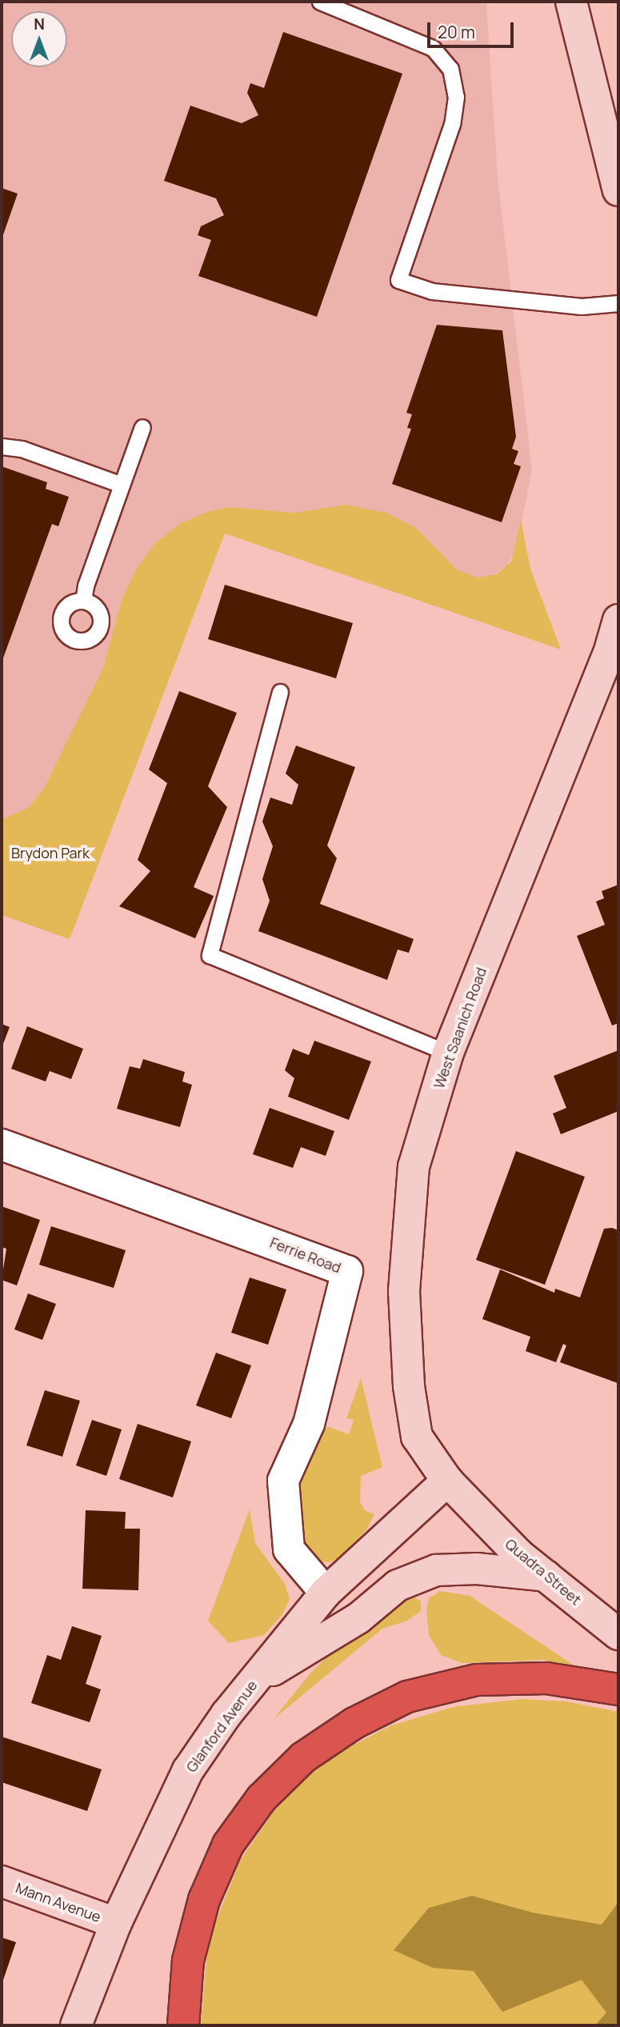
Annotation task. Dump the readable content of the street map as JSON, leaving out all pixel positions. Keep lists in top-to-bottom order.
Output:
{
  "streets": {
    "main road": [
      "West Saanich Road",
      "Quadra Street",
      "Glanford Avenue",
      "Mann Avenue"
    ],
    "street": ["Ferrie Road"]
  },
  "crossings": [
    ["West Saanich Road", "Quadra Street"],
    ["West Saanich Road", "Glanford Avenue"],
    ["Ferrie Road", "Glanford Avenue"],
    ["Quadra Street", "Glanford Avenue"],
    ["Glanford Avenue", "Mann Avenue"]
  ],
  "parks": ["Brydon Park"],
  "scale_bar": "20 m",
  "north": "top"
}
